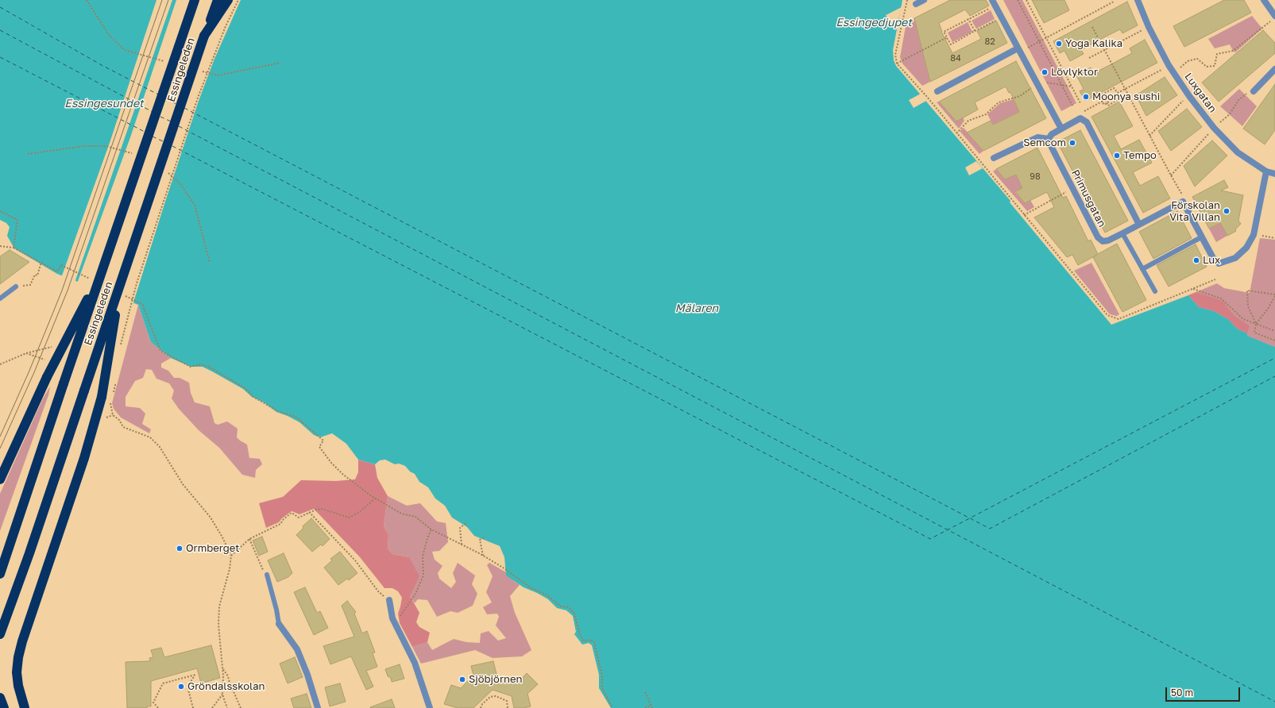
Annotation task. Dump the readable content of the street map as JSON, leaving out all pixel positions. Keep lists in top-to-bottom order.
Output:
{
  "streets": {
    "highway": ["Essingeleden"],
    "street": ["Luxgatan", "Primusgatan"]
  },
  "crossings": [
    ["Luxgatan", "Primusgatan"]
  ],
  "water": ["Essingedjupet", "Essingesundet", "Mälaren"],
  "places": [
    "Yoga Kalika",
    "Lövlyktor",
    "Moonya sushi",
    "Semcom",
    "Tempo",
    "Förskolan Vita Villan",
    "Lux",
    "Ormberget",
    "Sjöbjörnen",
    "Gröndalsskolan"
  ],
  "house_numbers": ["82", "84", "98"],
  "scale_bar": "50 m"
}
